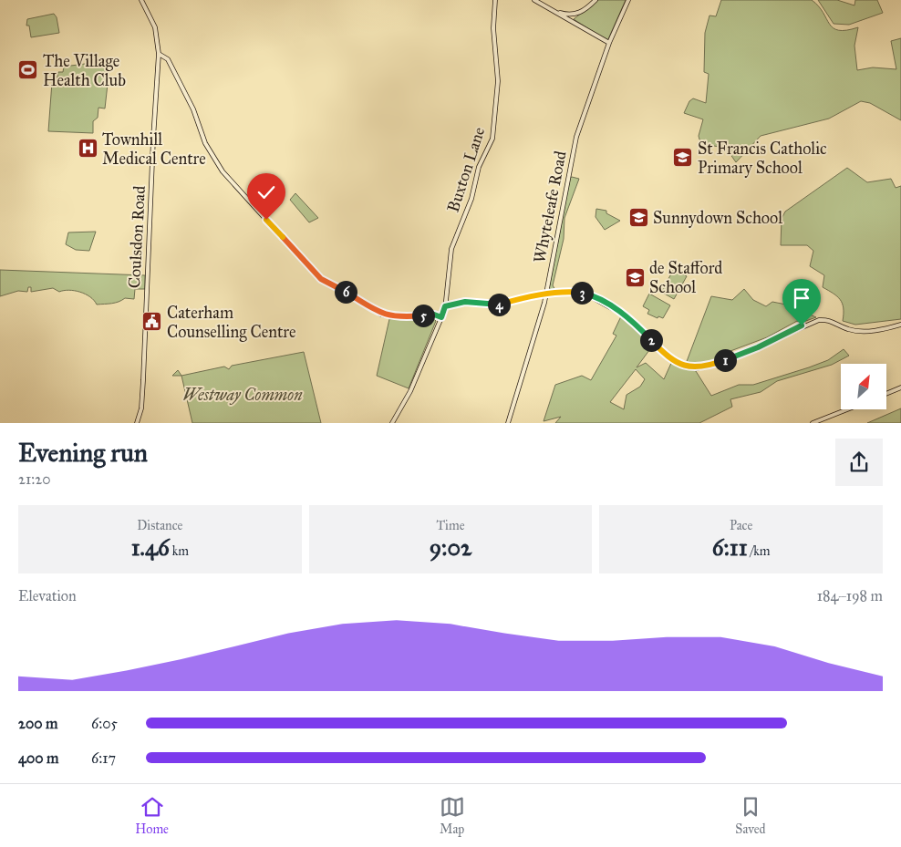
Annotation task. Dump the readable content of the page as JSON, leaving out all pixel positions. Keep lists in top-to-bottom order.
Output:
{
  "streets": {
    "street": ["Buxton Lane", "Whyteleafe Road", "Coulsdon Road"]
  },
  "parks": ["Westway Common"],
  "places": {
    "sports": ["The Village Health Club"],
    "hospital": ["Townhill Medical Centre"],
    "school or university": ["St Francis Catholic Primary School", "Sunnydown School", "de Stafford School"],
    "public building": ["Caterham Counselling Centre"]
  },
  "north": "top right",
  "page": {
    "pins": [
      "6",
      "3",
      "4",
      "5",
      "2",
      "1"
    ],
    "heading": ["Evening run", "21:20"],
    "stats": [
      ["Distance", "1.46 km"],
      ["Time", "9:02"],
      ["Pace", "6:11 /km"]
    ],
    "chart": ["Elevation", "184–198 m"],
    "list": [
      {
        "name": "200 m",
        "note": "6:05"
      },
      {
        "name": "400 m",
        "note": "6:17"
      }
    ],
    "tabs": ["Home", "Map", "Saved"]
  }
}
